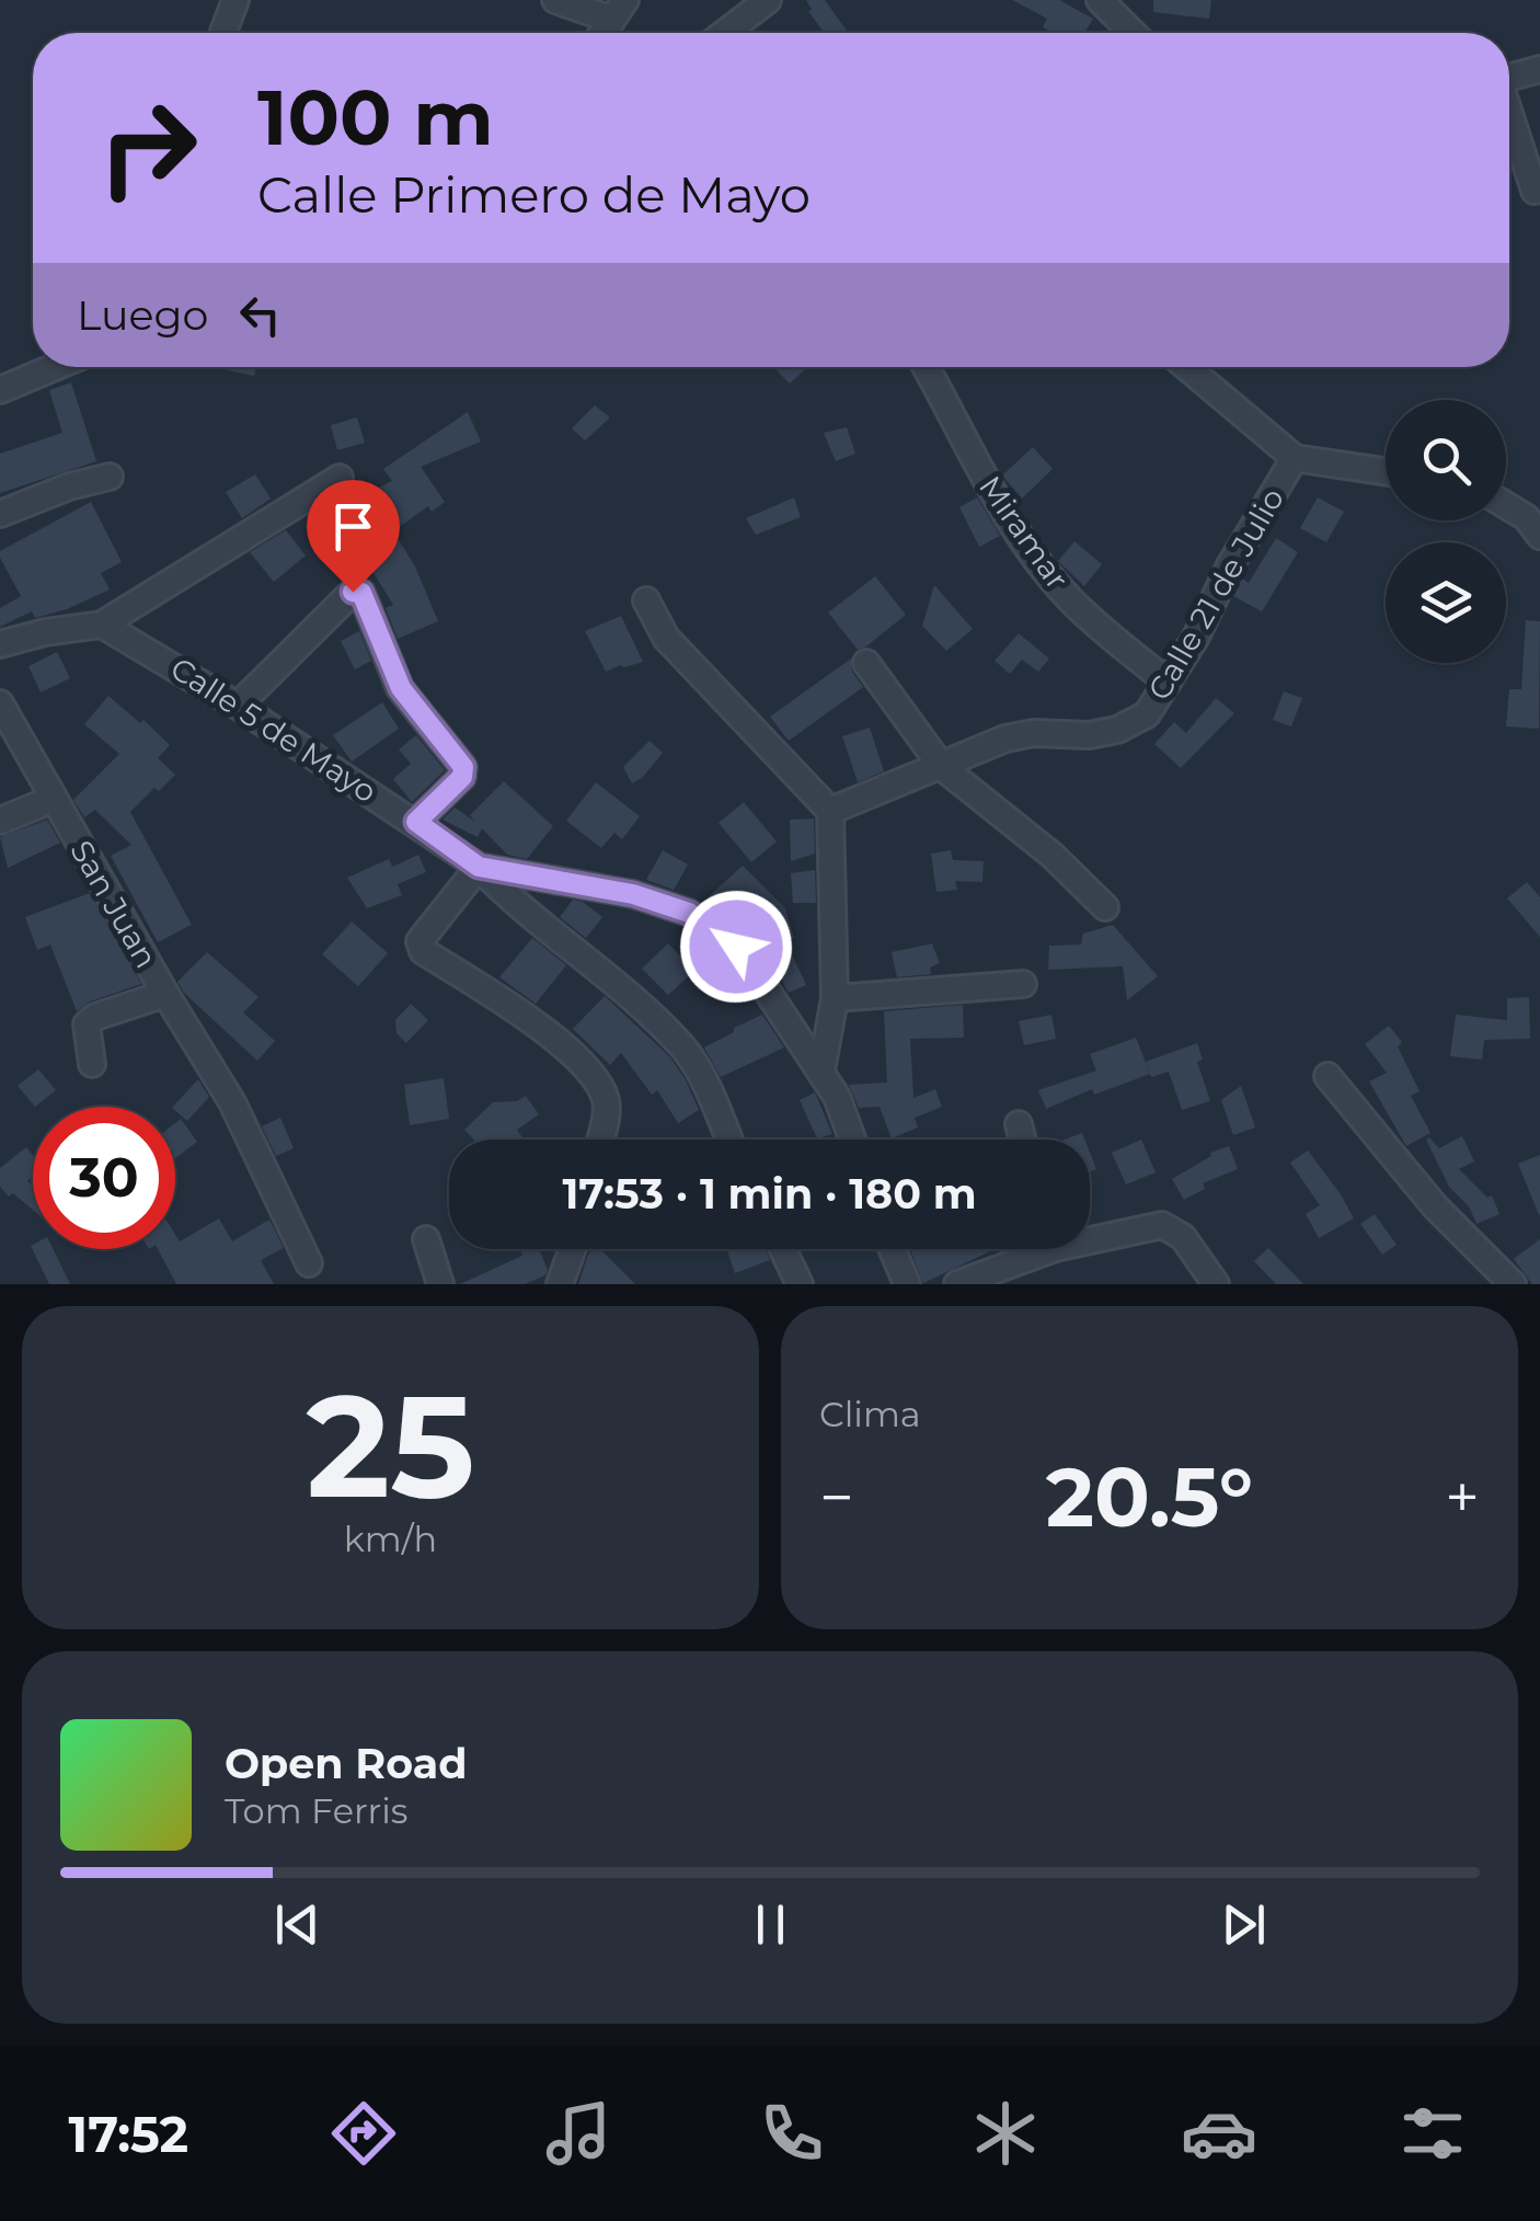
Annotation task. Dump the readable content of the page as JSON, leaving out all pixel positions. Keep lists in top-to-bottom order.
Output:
{
  "streets": {
    "street": [
      "Miramar",
      "Calle 21 de Julio",
      "Calle 5 de Mayo",
      "San Juan"
    ]
  },
  "crossings": [
    ["Miramar", "Calle 21 de Julio"]
  ],
  "page": {
    "turn": ["100 m", "Calle Primero de Mayo"],
    "then": "Luego",
    "limit": "30",
    "trip": "17:53 · 1 min · 180 m",
    "tile": [
      ["25", "km/h"],
      "Clima"
    ],
    "heat": ["−", "20.5°", "+"],
    "song": ["Open Road", "Tom Ferris"],
    "tabs": "17:52"
  }
}
